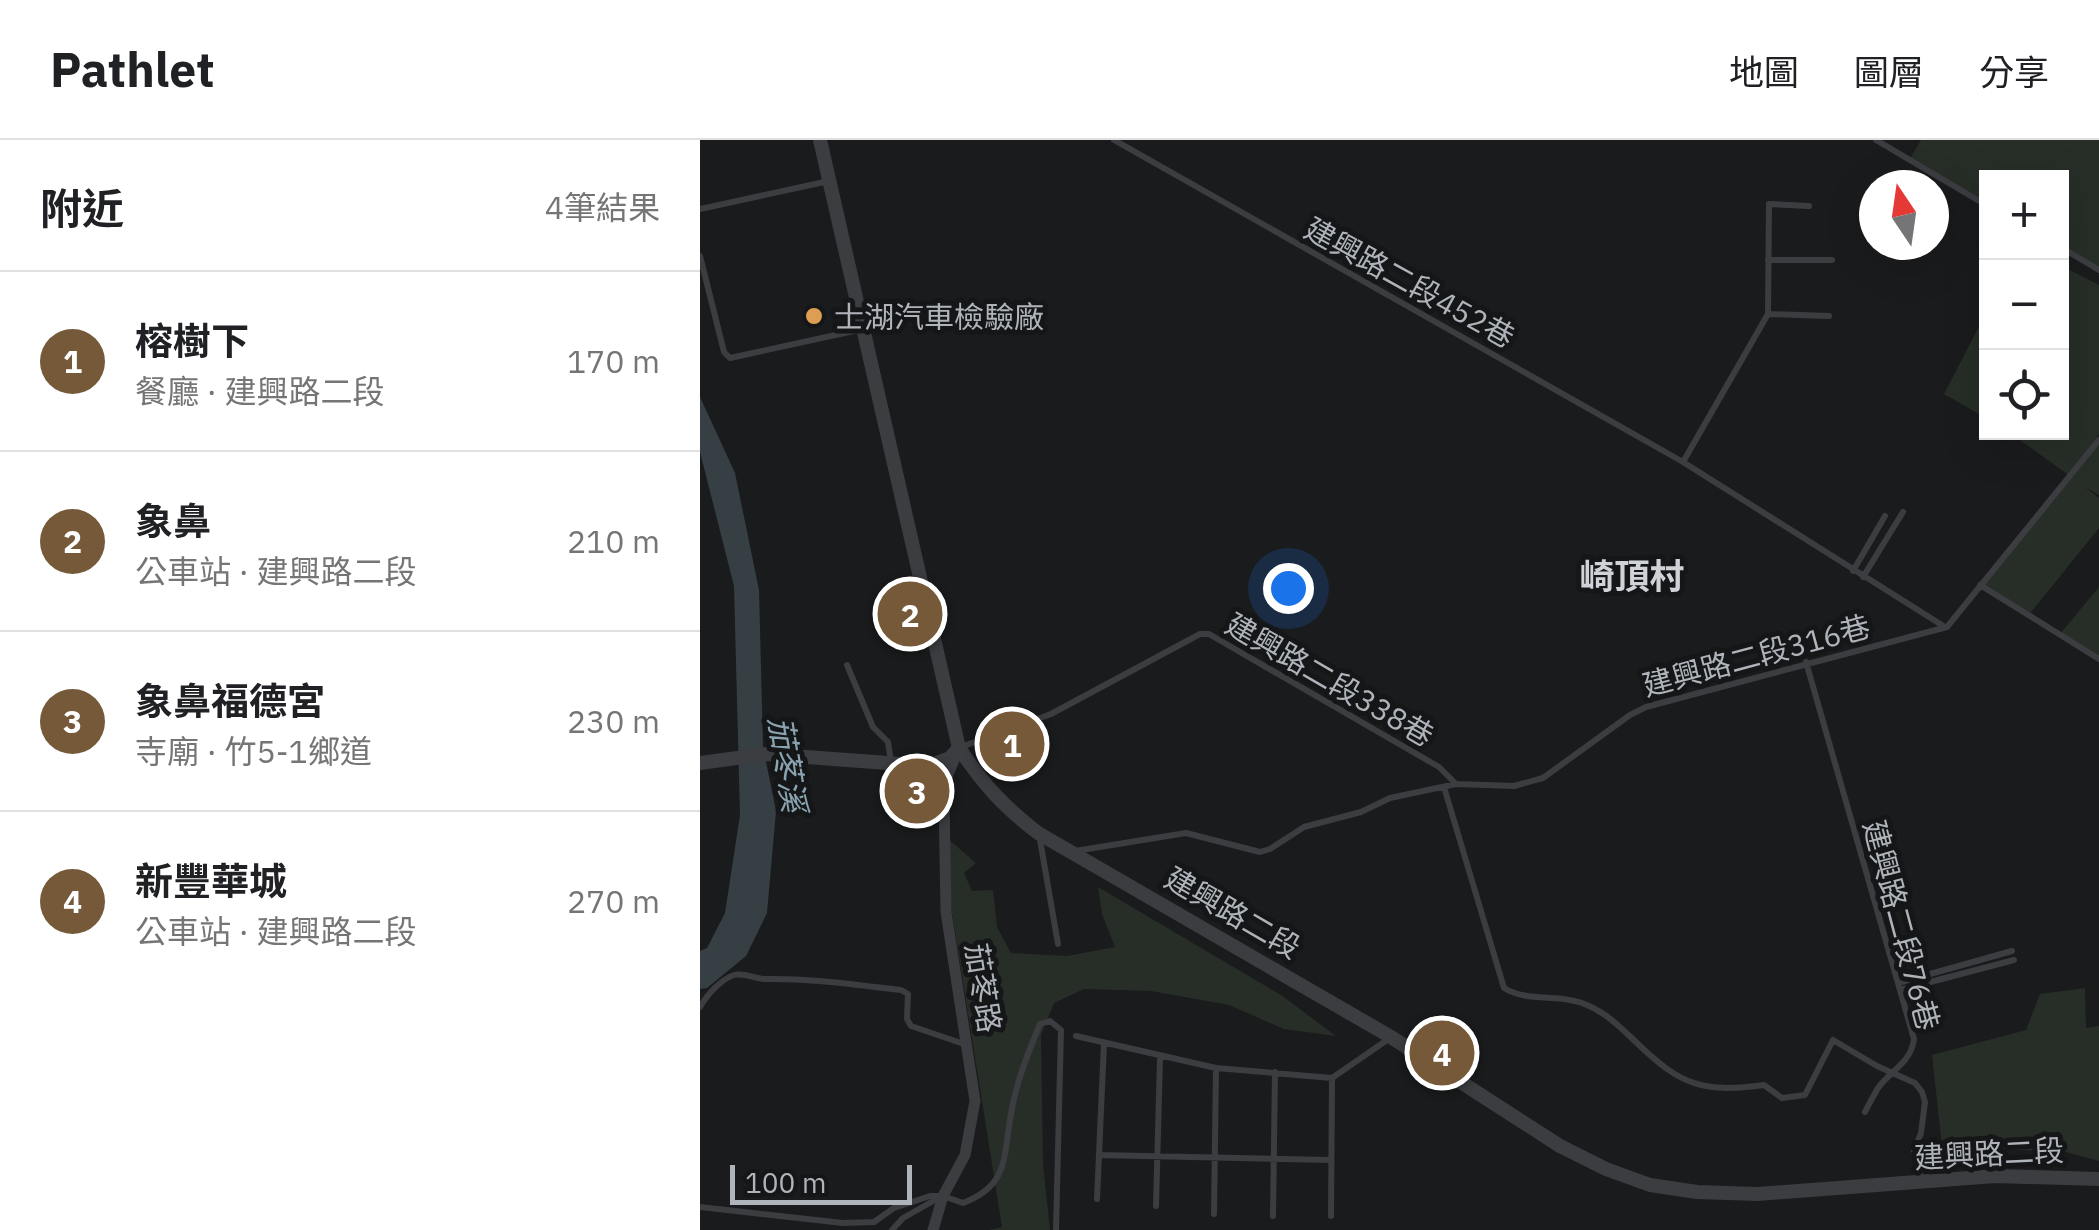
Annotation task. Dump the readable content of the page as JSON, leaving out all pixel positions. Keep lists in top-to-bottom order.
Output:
{
  "streets": {
    "street": ["建興路二段", "茄苳路"],
    "lane": [
      "建興路二段452巷",
      "建興路二段316巷",
      "建興路二段338巷",
      "建興路二段76巷"
    ]
  },
  "crossings": [
    ["建興路二段452巷", "建興路二段316巷"],
    ["建興路二段316巷", "建興路二段338巷"],
    ["建興路二段316巷", "建興路二段"],
    ["建興路二段316巷", "建興路二段76巷"],
    ["建興路二段338巷", "建興路二段"],
    ["建興路二段338巷", "茄苳路"],
    ["建興路二段", "建興路二段76巷"],
    ["建興路二段", "茄苳路"]
  ],
  "districts": ["崎頂村"],
  "water": ["茄苳溪"],
  "places": ["士湖汽車檢驗廠"],
  "scale_bar": "100 m",
  "north": "top",
  "page": {
    "header": "Pathlet",
    "nav": ["地圖", "圖層", "分享"],
    "heading": ["附近", "4筆結果"],
    "map_buttons": ["+", "−"],
    "list": [
      {
        "mark": "1",
        "name": "榕樹下",
        "note": "餐廳 · 建興路二段",
        "value": "170 m"
      },
      {
        "mark": "2",
        "name": "象鼻",
        "note": "公車站 · 建興路二段",
        "value": "210 m"
      },
      {
        "mark": "3",
        "name": "象鼻福德宮",
        "note": "寺廟 · 竹5-1鄉道",
        "value": "230 m"
      },
      {
        "mark": "4",
        "name": "新豐華城",
        "note": "公車站 · 建興路二段",
        "value": "270 m"
      }
    ],
    "pins": [
      "2",
      "1",
      "3",
      "4"
    ],
    "scale": "100 m"
  }
}
